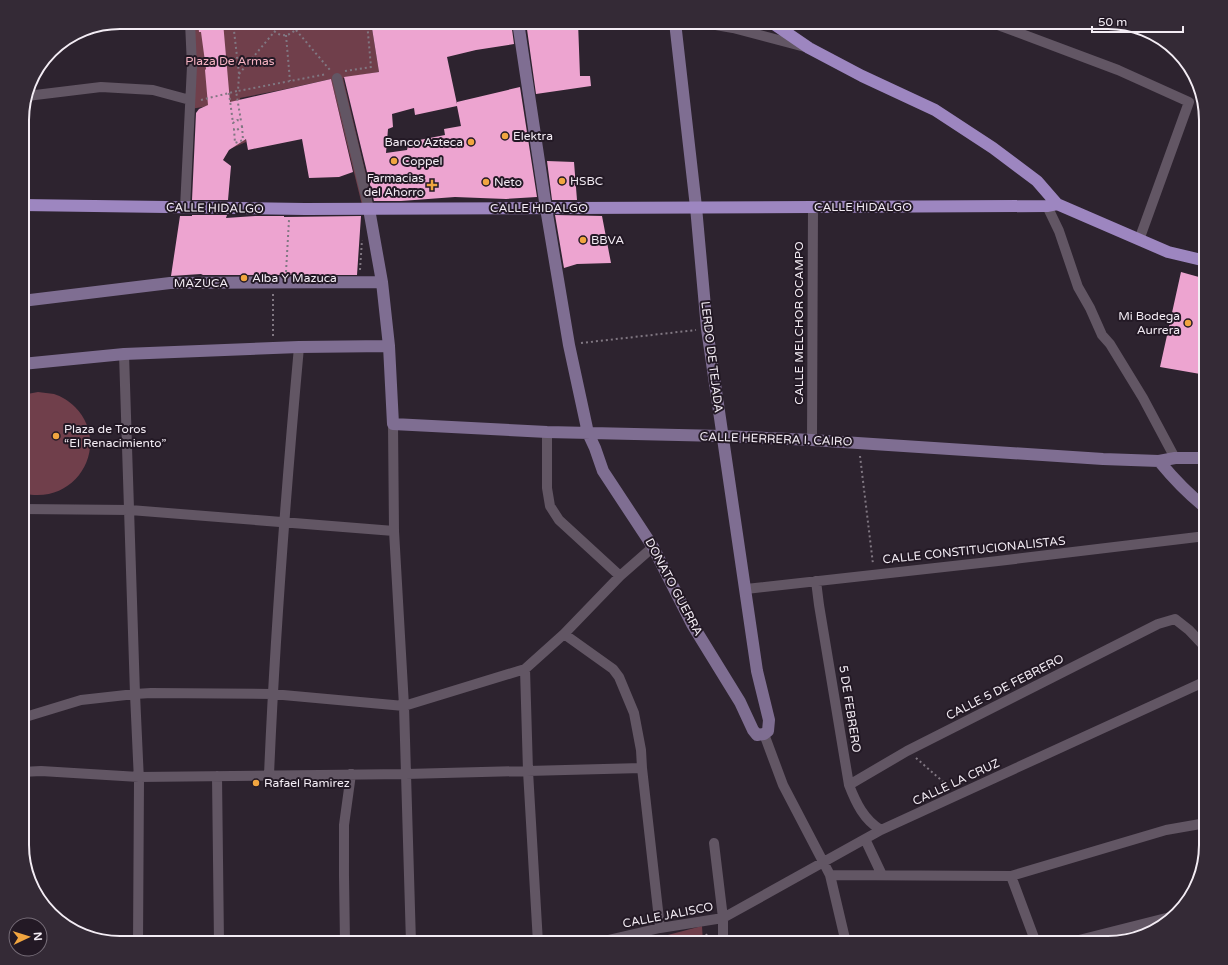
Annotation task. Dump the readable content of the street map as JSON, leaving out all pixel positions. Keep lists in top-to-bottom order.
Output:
{
  "streets": {
    "main road": [
      "CALLE HIDALGO",
      "MAZUCA",
      "LERDO DE TEJADA",
      "CALLE HERRERA I. CAIRO",
      "DONATO GUERRA"
    ],
    "street": [
      "CALLE MELCHOR OCAMPO",
      "CALLE CONSTITUCIONALISTAS",
      "CALLE 5 DE FEBRERO",
      "5 DE FEBRERO",
      "CALLE LA CRUZ",
      "CALLE JALISCO"
    ]
  },
  "crossings": [
    ["CALLE HIDALGO", "CALLE MELCHOR OCAMPO"],
    ["CALLE HIDALGO", "LERDO DE TEJADA"],
    ["CALLE HIDALGO", "DONATO GUERRA"],
    ["CALLE MELCHOR OCAMPO", "CALLE HERRERA I. CAIRO"],
    ["LERDO DE TEJADA", "CALLE HERRERA I. CAIRO"],
    ["LERDO DE TEJADA", "CALLE CONSTITUCIONALISTAS"],
    ["LERDO DE TEJADA", "DONATO GUERRA"],
    ["CALLE HERRERA I. CAIRO", "DONATO GUERRA"],
    ["CALLE CONSTITUCIONALISTAS", "5 DE FEBRERO"],
    ["CALLE 5 DE FEBRERO", "5 DE FEBRERO"],
    ["5 DE FEBRERO", "CALLE LA CRUZ"],
    ["CALLE LA CRUZ", "CALLE JALISCO"]
  ],
  "parks": ["Plaza De Armas"],
  "places": {
    "other": [
      "Elektra",
      "Banco Azteca",
      "Coppel",
      "HSBC",
      "Neto",
      "BBVA",
      "Alba Y Mazuca",
      "Mi Bodega Aurrera",
      "Plaza de Toros “El Renacimiento”",
      "Rafael Ramirez"
    ],
    "health": ["Farmacias del Ahorro"]
  },
  "scale_bar": "50 m",
  "north": "right"
}
